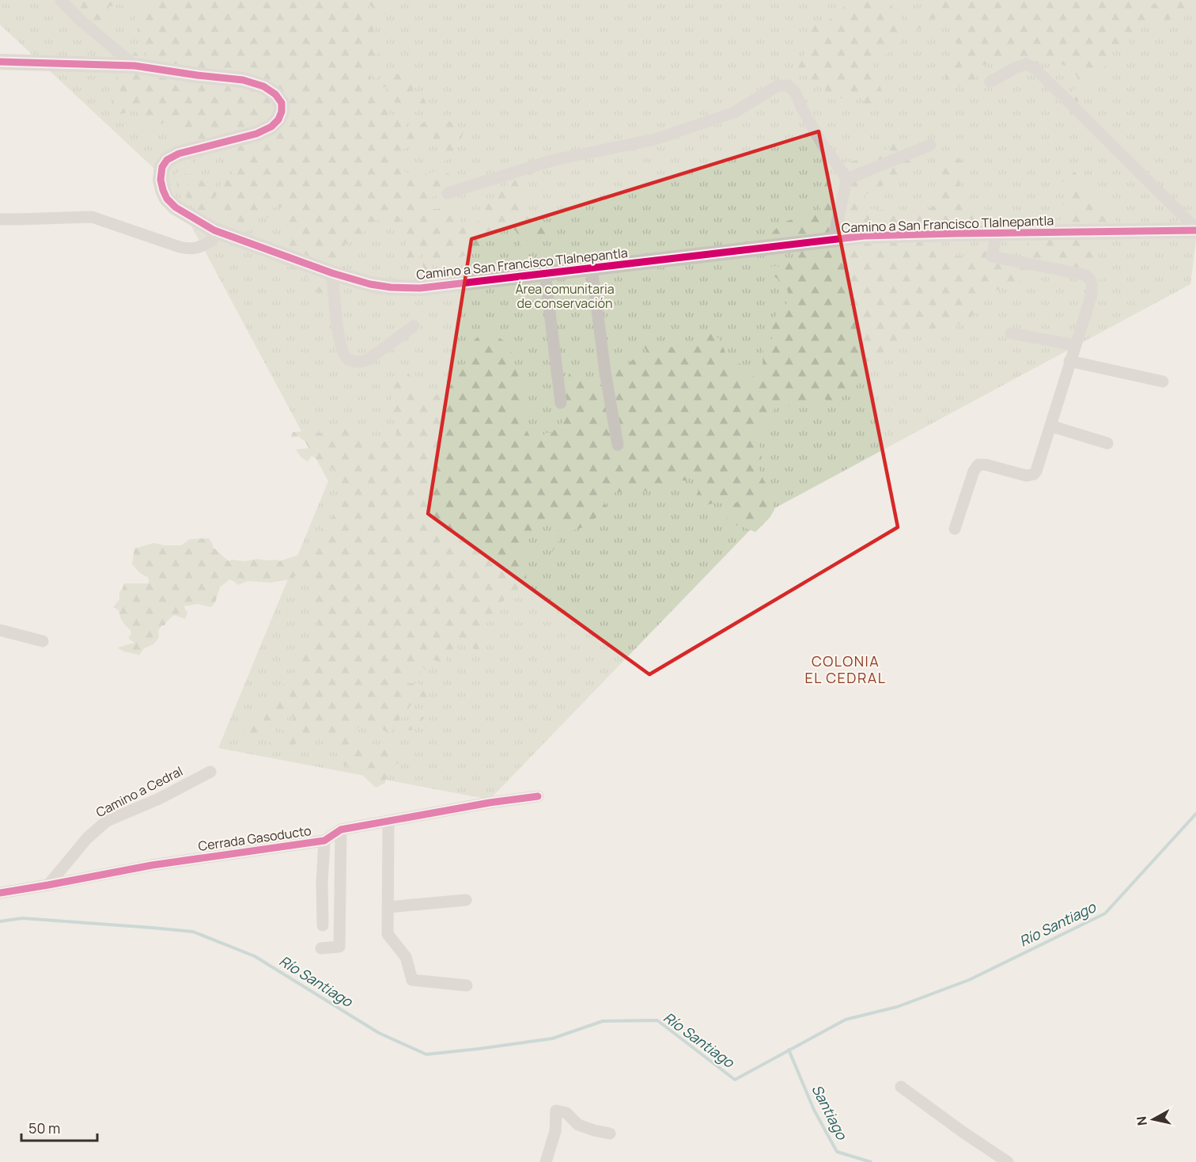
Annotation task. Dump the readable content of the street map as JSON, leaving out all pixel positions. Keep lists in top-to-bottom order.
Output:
{
  "streets": {
    "street": ["Camino a San Francisco Tlalnepantla", "Camino a Cedral", "Cerrada Gasoducto"]
  },
  "crossings": [
    ["Camino a Cedral", "Cerrada Gasoducto"]
  ],
  "districts": ["COLONIA EL CEDRAL"],
  "water": ["Río Santiago", "Santiago"],
  "parks": ["Área comunitaria de conservación"],
  "scale_bar": "50 m",
  "north": "left"
}
